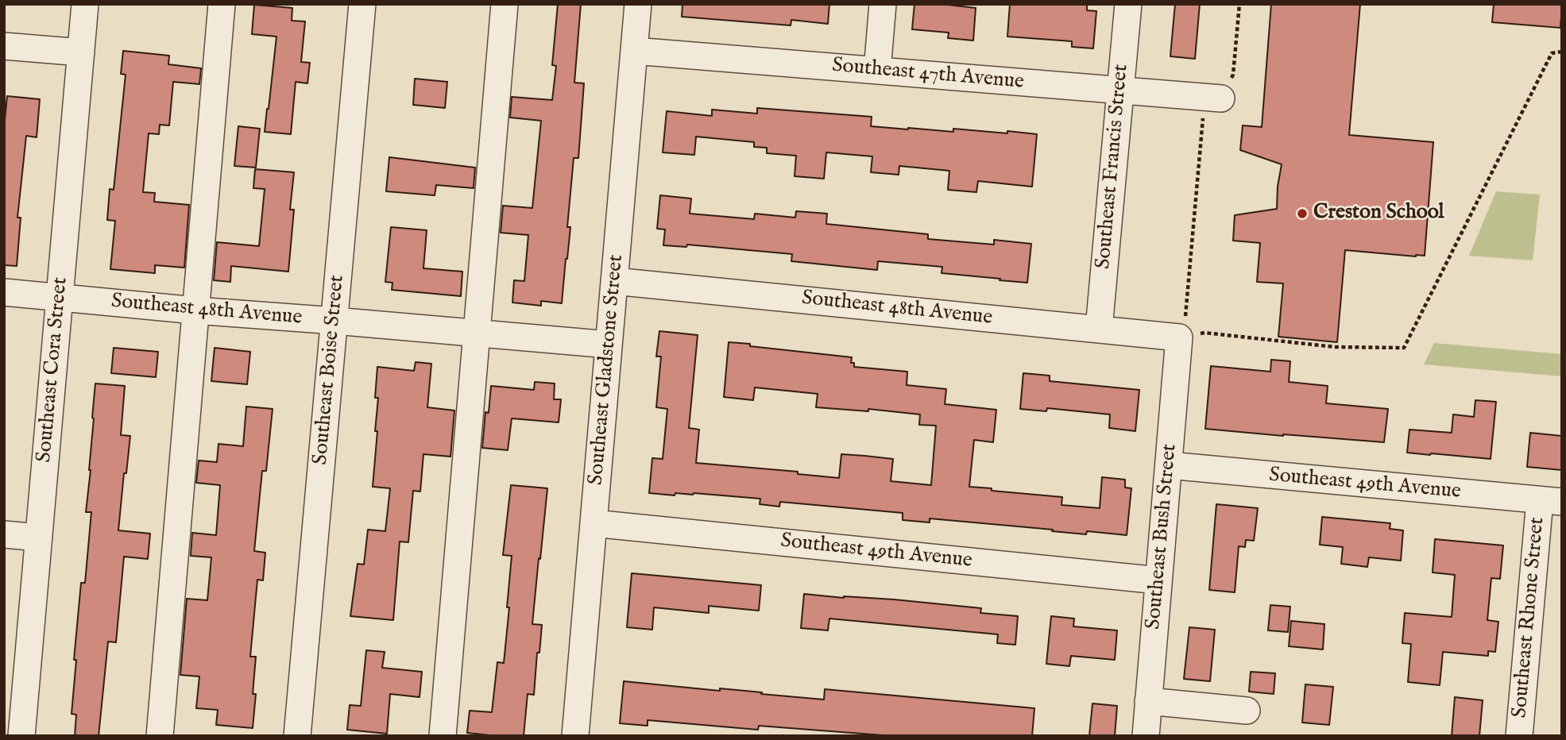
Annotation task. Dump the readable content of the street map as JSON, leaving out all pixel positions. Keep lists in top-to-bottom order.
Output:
{
  "streets": {
    "street": [
      "Southeast 47th Avenue",
      "Southeast Francis Street",
      "Southeast 48th Avenue",
      "Southeast Cora Street",
      "Southeast Boise Street",
      "Southeast Gladstone Street",
      "Southeast 49th Avenue",
      "Southeast Bush Street",
      "Southeast Rhone Street"
    ]
  },
  "crossings": [
    ["Southeast 47th Avenue", "Southeast Francis Street"],
    ["Southeast 47th Avenue", "Southeast Gladstone Street"],
    ["Southeast Francis Street", "Southeast 48th Avenue"],
    ["Southeast 48th Avenue", "Southeast Cora Street"],
    ["Southeast 48th Avenue", "Southeast Boise Street"],
    ["Southeast 48th Avenue", "Southeast Gladstone Street"],
    ["Southeast 48th Avenue", "Southeast Bush Street"],
    ["Southeast Gladstone Street", "Southeast 49th Avenue"],
    ["Southeast 49th Avenue", "Southeast Bush Street"],
    ["Southeast 49th Avenue", "Southeast Rhone Street"]
  ],
  "places": ["Creston School"]
}
